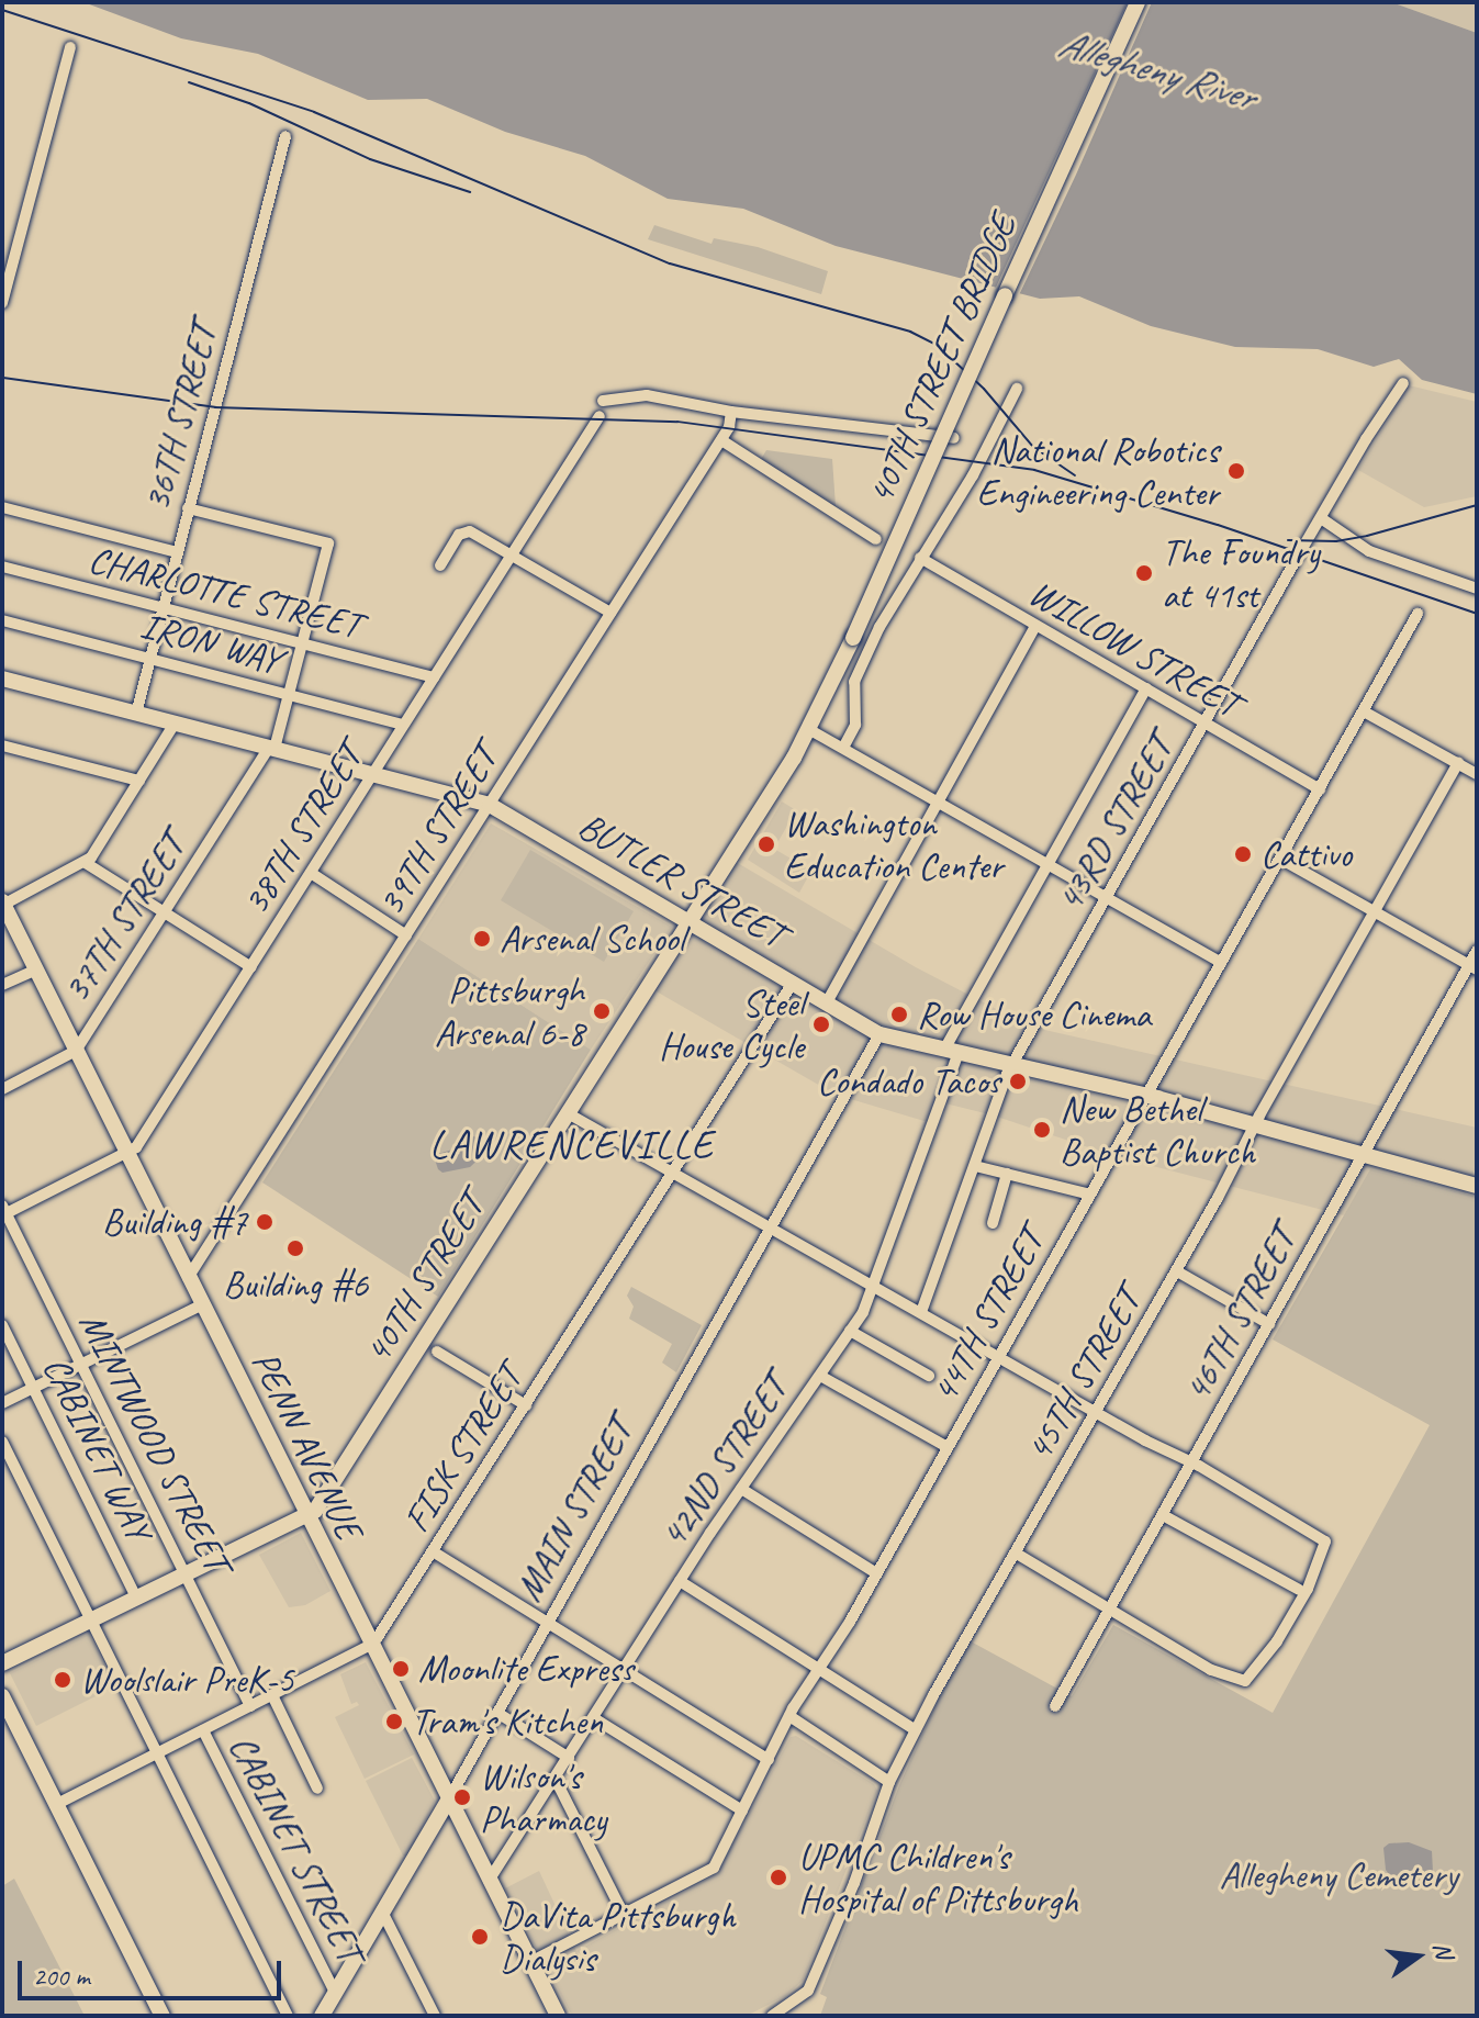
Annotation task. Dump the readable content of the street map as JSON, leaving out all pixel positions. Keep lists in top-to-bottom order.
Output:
{
  "streets": {
    "main road": [
      "40TH STREET BRIDGE",
      "BUTLER STREET",
      "40TH STREET",
      "PENN AVENUE",
      "MAIN STREET"
    ],
    "street": [
      "36TH STREET",
      "CHARLOTTE STREET",
      "IRON WAY",
      "WILLOW STREET",
      "43RD STREET",
      "38TH STREET",
      "39TH STREET",
      "37TH STREET",
      "46TH STREET",
      "44TH STREET",
      "45TH STREET",
      "MINTWOOD STREET",
      "CABINET WAY",
      "FISK STREET",
      "42ND STREET",
      "CABINET STREET"
    ]
  },
  "crossings": [
    ["40TH STREET BRIDGE", "40TH STREET"],
    ["36TH STREET", "CHARLOTTE STREET"],
    ["36TH STREET", "IRON WAY"],
    ["36TH STREET", "BUTLER STREET"],
    ["36TH STREET", "37TH STREET"],
    ["CHARLOTTE STREET", "38TH STREET"],
    ["CHARLOTTE STREET", "37TH STREET"],
    ["IRON WAY", "38TH STREET"],
    ["IRON WAY", "37TH STREET"],
    ["WILLOW STREET", "43RD STREET"],
    ["WILLOW STREET", "44TH STREET"],
    ["WILLOW STREET", "42ND STREET"],
    ["43RD STREET", "BUTLER STREET"],
    ["38TH STREET", "BUTLER STREET"],
    ["38TH STREET", "MINTWOOD STREET"],
    ["38TH STREET", "PENN AVENUE"],
    ["39TH STREET", "BUTLER STREET"],
    ["39TH STREET", "PENN AVENUE"],
    ["BUTLER STREET", "37TH STREET"],
    ["BUTLER STREET", "40TH STREET"],
    ["BUTLER STREET", "46TH STREET"],
    ["BUTLER STREET", "44TH STREET"],
    ["BUTLER STREET", "45TH STREET"],
    ["BUTLER STREET", "FISK STREET"],
    ["BUTLER STREET", "42ND STREET"],
    ["BUTLER STREET", "MAIN STREET"],
    ["37TH STREET", "PENN AVENUE"],
    ["40TH STREET", "MINTWOOD STREET"],
    ["40TH STREET", "PENN AVENUE"],
    ["40TH STREET", "CABINET WAY"],
    ["44TH STREET", "PENN AVENUE"],
    ["MINTWOOD STREET", "FISK STREET"],
    ["PENN AVENUE", "FISK STREET"],
    ["PENN AVENUE", "42ND STREET"],
    ["PENN AVENUE", "MAIN STREET"],
    ["FISK STREET", "CABINET STREET"],
    ["MAIN STREET", "CABINET STREET"]
  ],
  "districts": ["LAWRENCEVILLE"],
  "water": ["Allegheny River"],
  "parks": ["Allegheny Cemetery"],
  "places": [
    "National Robotics Engineering Center",
    "The Foundry at 41st",
    "Washington Education Center",
    "Cattivo",
    "Arsenal School",
    "Pittsburgh Arsenal 6-8",
    "Row House Cinema",
    "Steel House Cycle",
    "Condado Tacos",
    "New Bethel Baptist Church",
    "Building #7",
    "Building #6",
    "Moonlite Express",
    "Woolslair PreK-5",
    "Tram's Kitchen",
    "Wilson's Pharmacy",
    "UPMC Children's Hospital of Pittsburgh",
    "DaVita Pittsburgh Dialysis"
  ],
  "scale_bar": "200 m",
  "north": "right"
}
